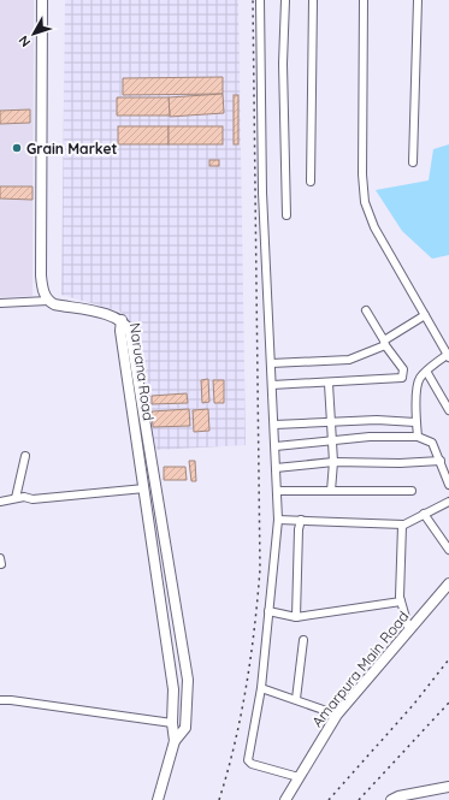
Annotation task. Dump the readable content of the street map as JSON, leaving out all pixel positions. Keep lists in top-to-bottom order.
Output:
{
  "streets": {
    "street": ["Naruana Road", "Amarpura Main Road"]
  },
  "places": ["Grain Market"],
  "north": "bottom left"
}
